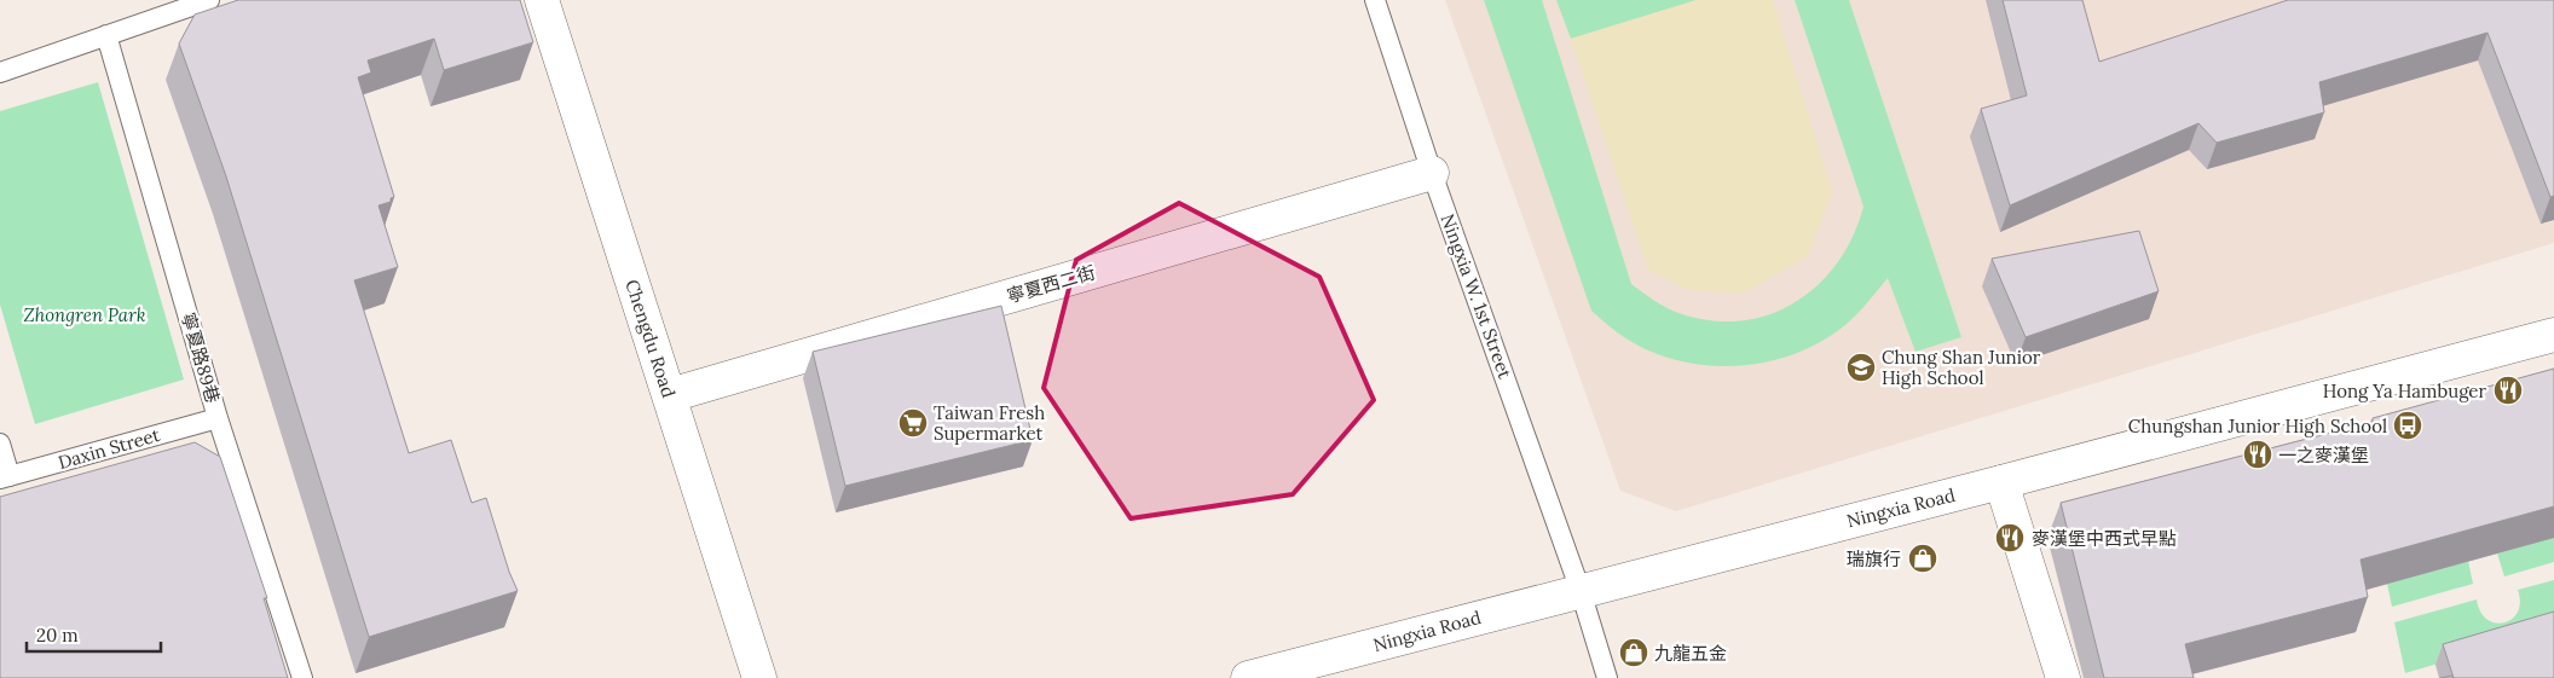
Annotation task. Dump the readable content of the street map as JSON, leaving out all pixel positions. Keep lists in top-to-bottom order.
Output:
{
  "streets": {
    "street": ["寧夏西二街", "Chengdu Road", "Ningxia Road"],
    "lane": ["Ningxia W. 1st Street", "寧夏路89巷", "Daxin Street"]
  },
  "crossings": [
    ["寧夏西二街", "Ningxia W. 1st Street"],
    ["寧夏西二街", "Chengdu Road"],
    ["Ningxia W. 1st Street", "Ningxia Road"],
    ["寧夏路89巷", "Daxin Street"]
  ],
  "parks": ["Zhongren Park"],
  "places": {
    "school or university": ["Chung Shan Junior High School"],
    "restaurant": ["Hong Ya Hambuger", "一之麥漢堡", "麥漢堡中西式早點"],
    "supermarket": ["Taiwan Fresh Supermarket"],
    "bus stop": ["Chungshan Junior High School"],
    "shop": ["瑞旗行", "九龍五金"]
  },
  "scale_bar": "20 m"
}
